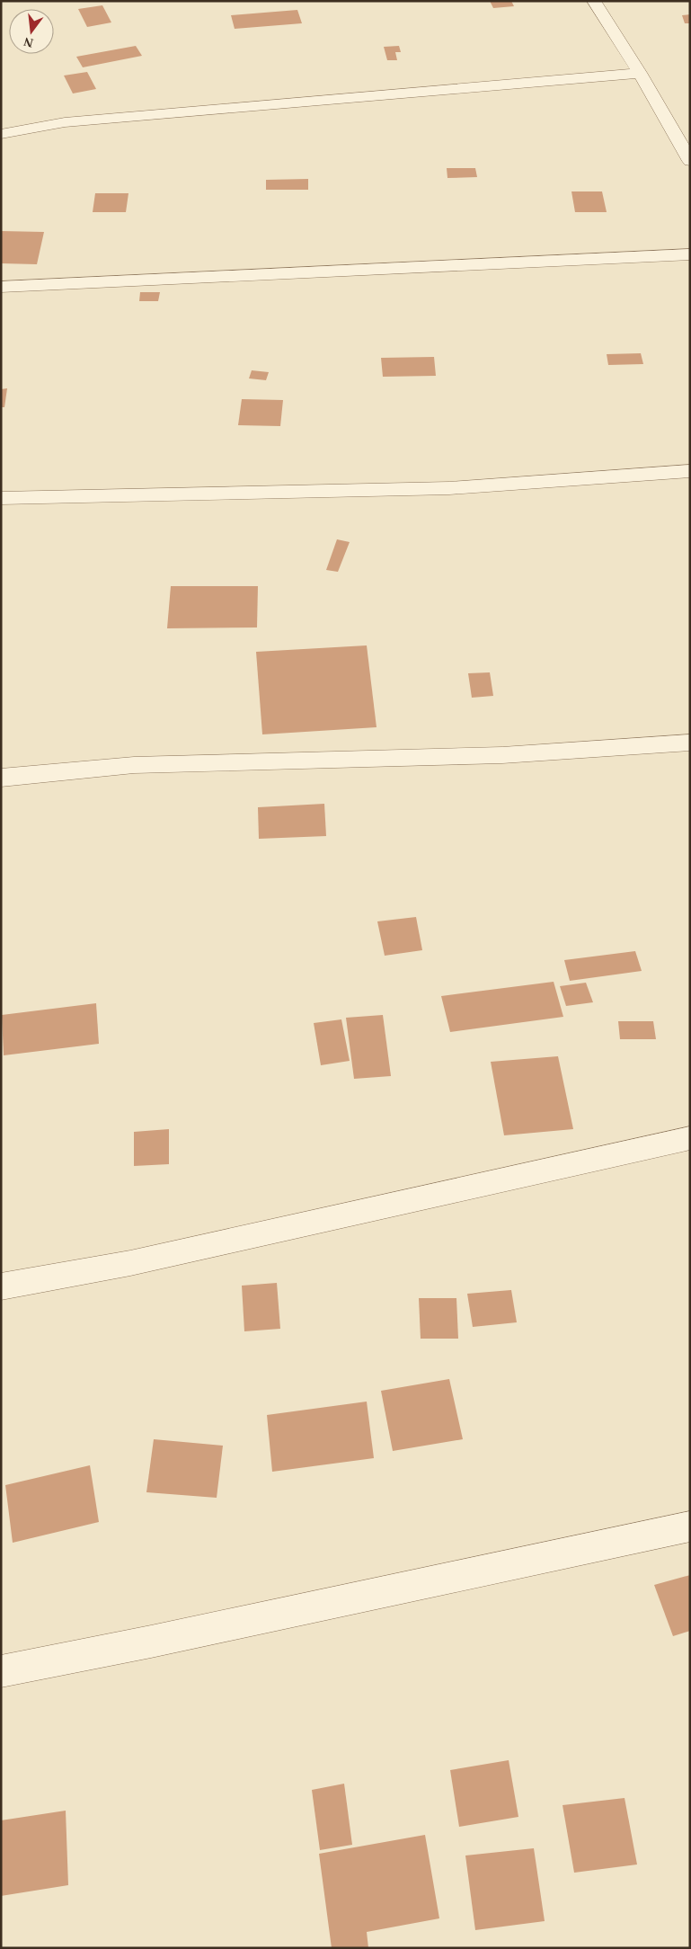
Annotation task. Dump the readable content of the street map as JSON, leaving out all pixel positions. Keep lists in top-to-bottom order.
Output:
{
  "north": "bottom"
}
